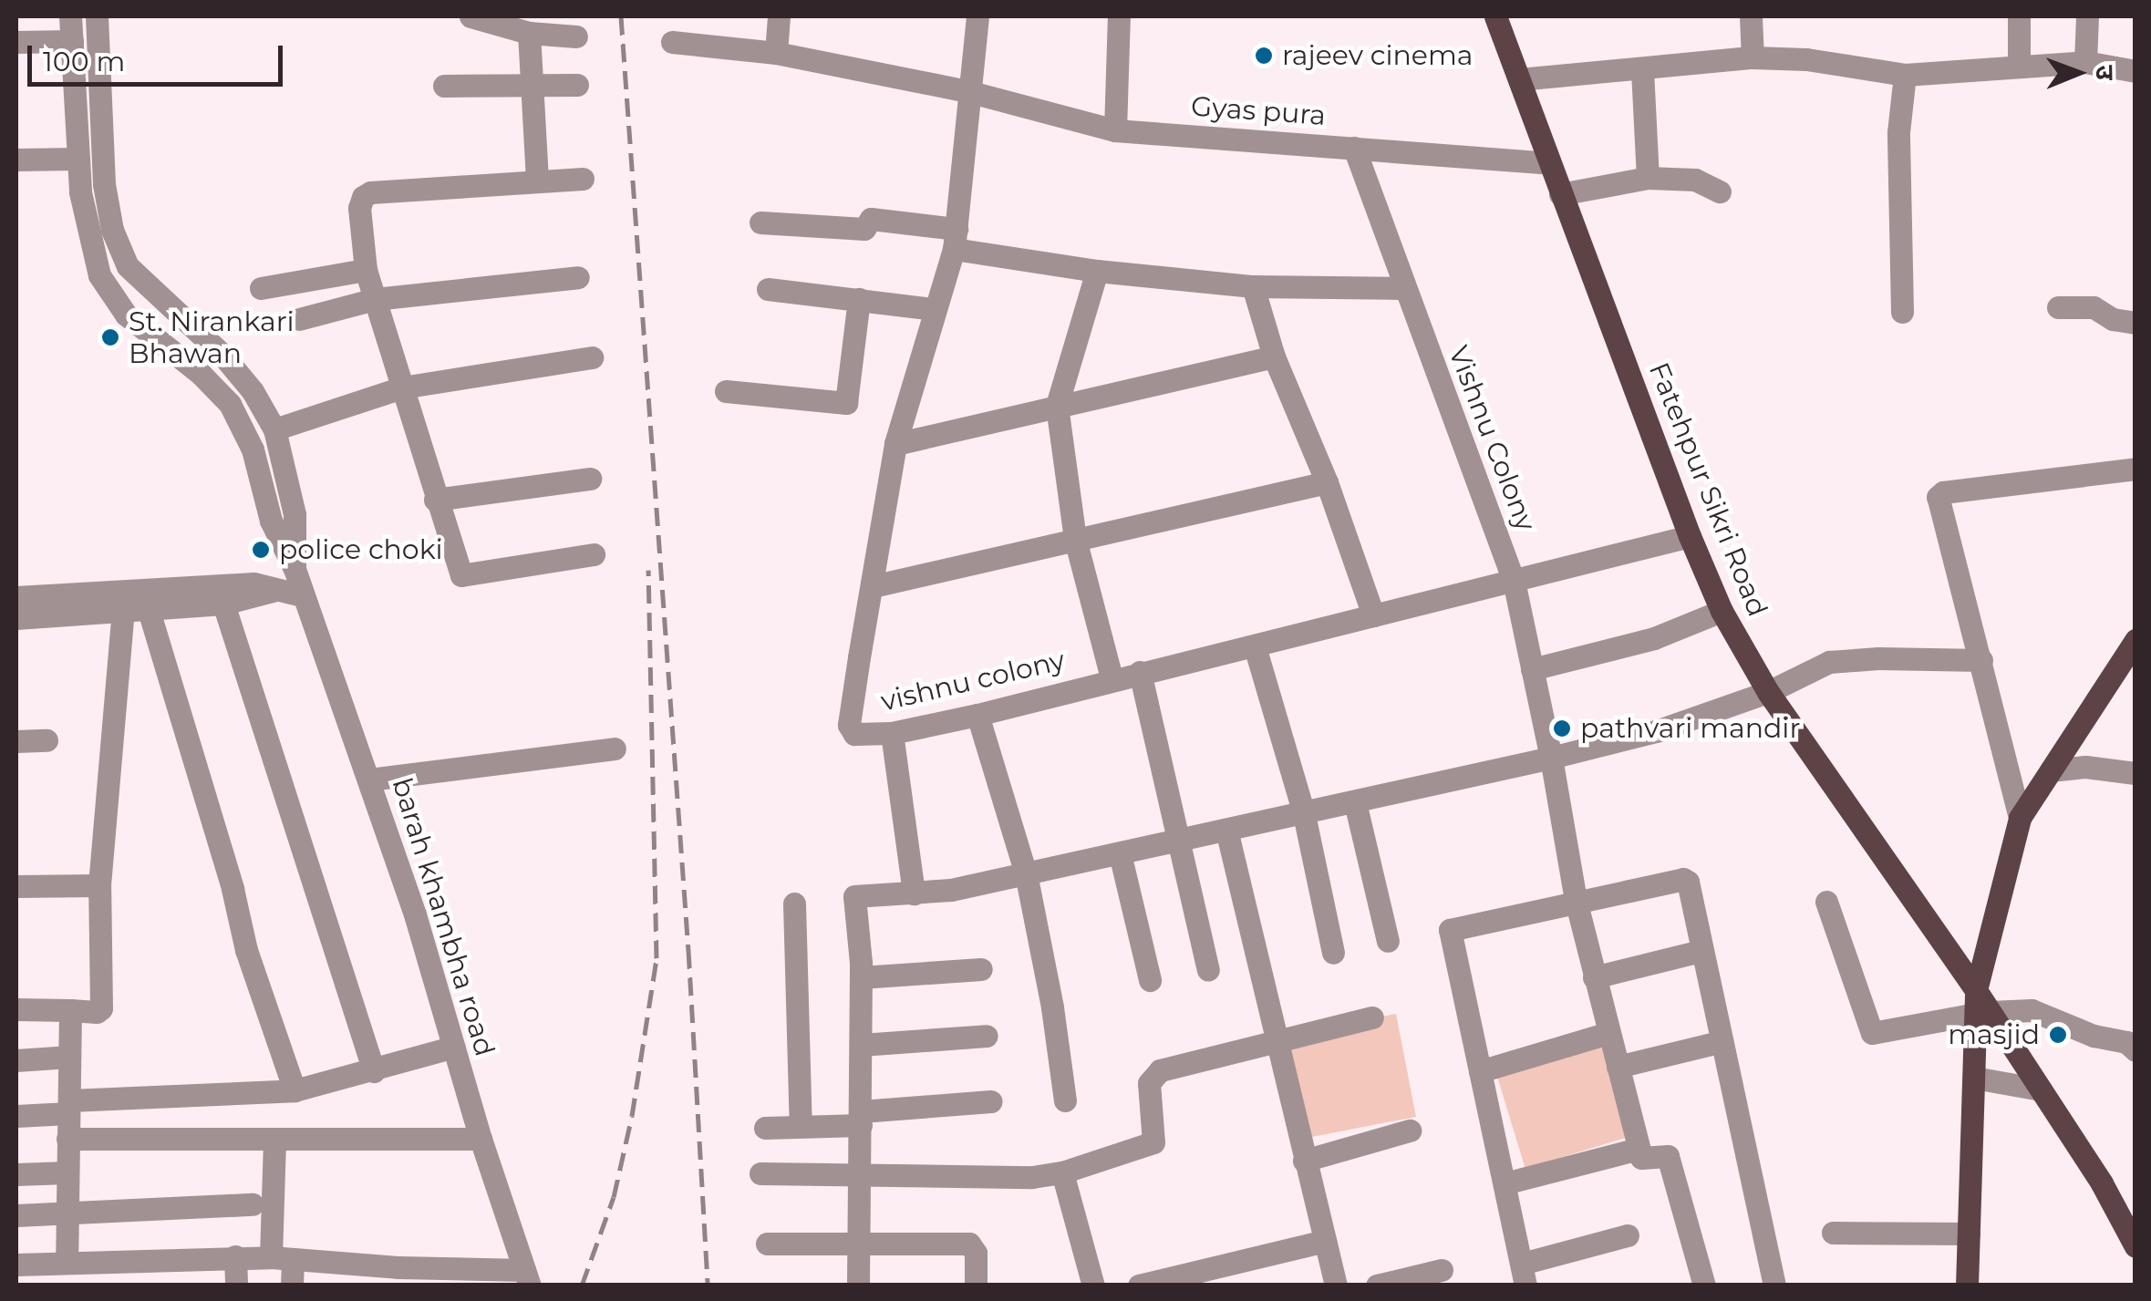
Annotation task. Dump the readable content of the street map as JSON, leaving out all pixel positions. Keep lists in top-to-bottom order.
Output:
{
  "streets": {
    "main road": ["Fatehpur Sikri Road"],
    "street": [
      "Gyas pura",
      "Vishnu Colony",
      "vishnu colony",
      "barah khambha road"
    ]
  },
  "crossings": [
    ["Gyas pura", "Vishnu Colony"],
    ["Gyas pura", "Fatehpur Sikri Road"],
    ["Gyas pura", "vishnu colony"],
    ["Vishnu Colony", "vishnu colony"],
    ["Fatehpur Sikri Road", "vishnu colony"]
  ],
  "places": [
    "rajeev cinema",
    "St. Nirankari Bhawan",
    "police choki",
    "pathvari mandir",
    "masjid"
  ],
  "scale_bar": "100 m",
  "north": "right"
}
